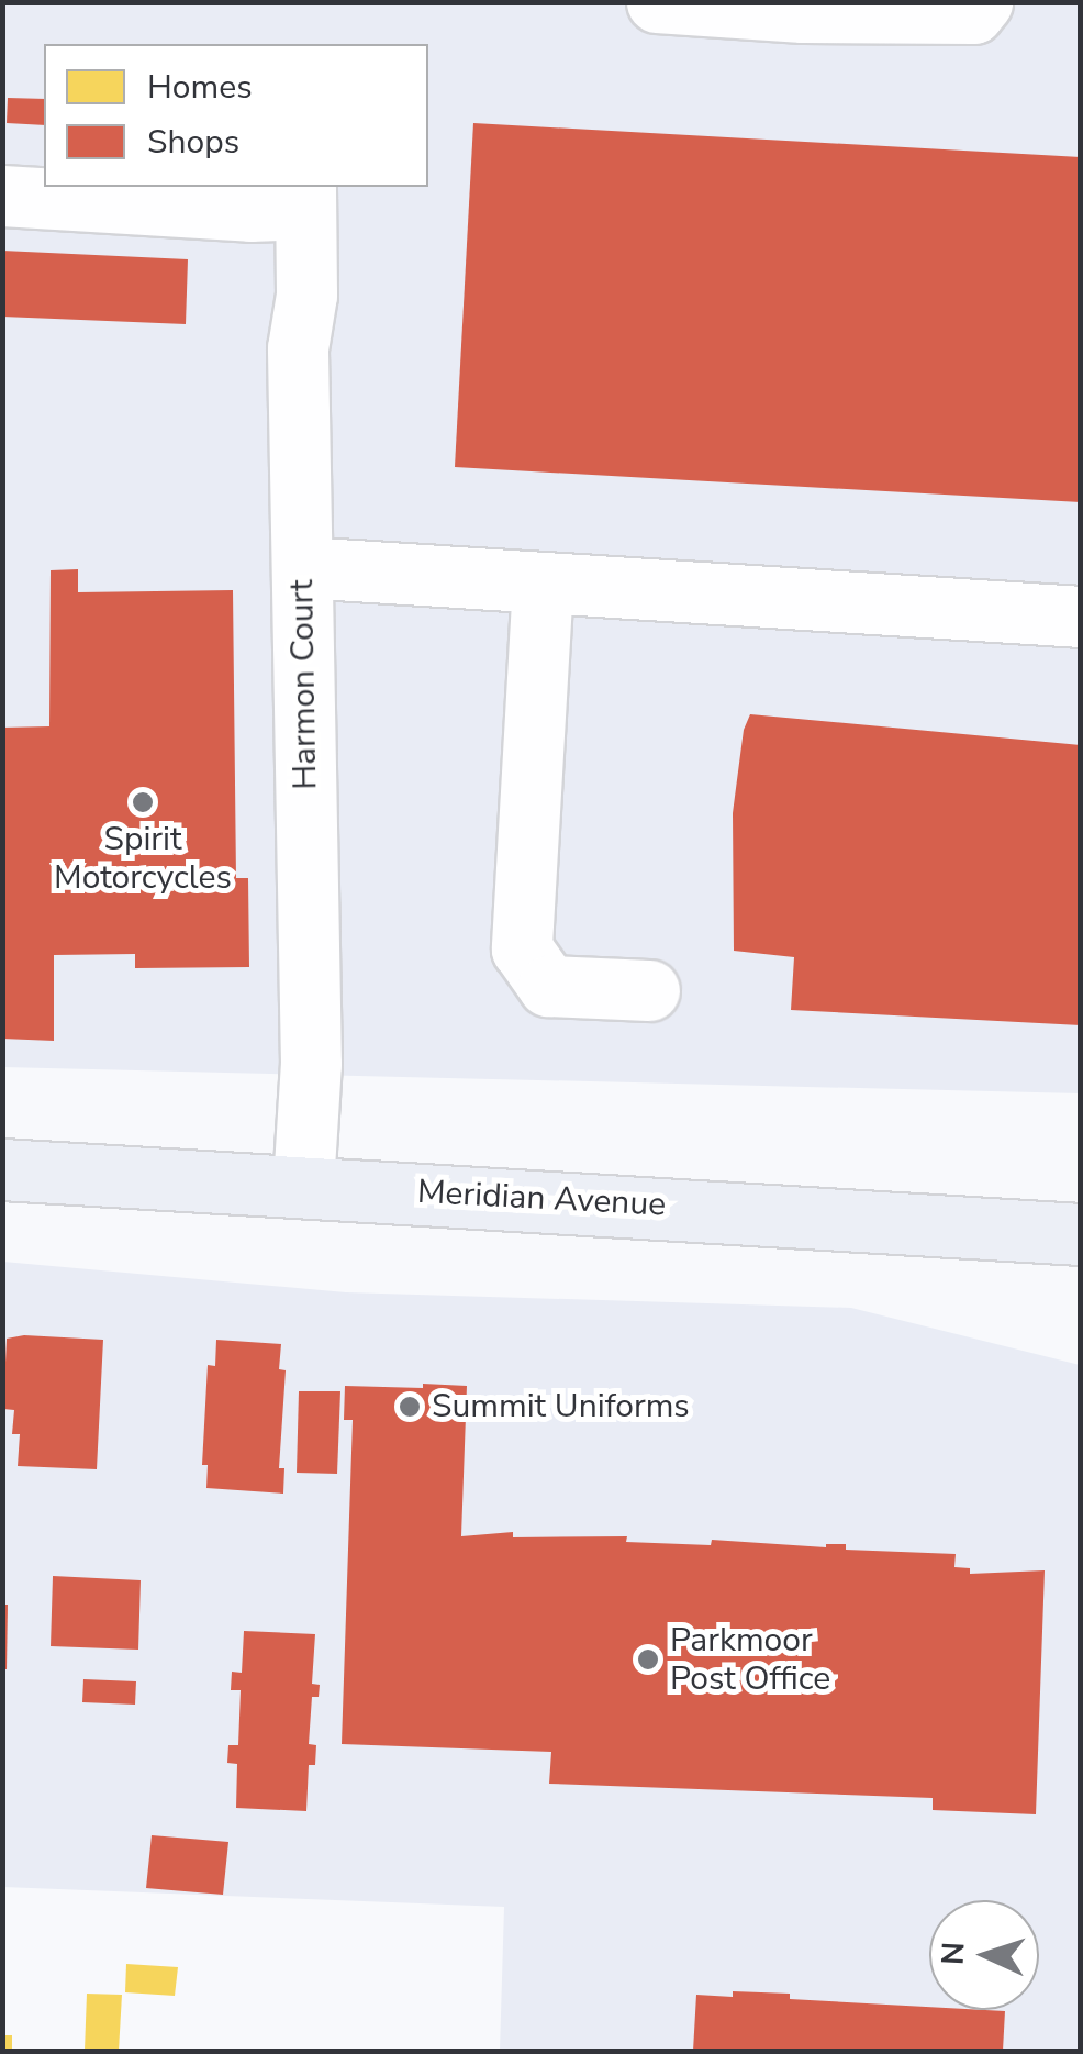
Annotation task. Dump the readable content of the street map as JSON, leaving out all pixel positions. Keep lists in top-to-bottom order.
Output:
{
  "streets": {
    "main road": ["Meridian Avenue"],
    "street": ["Harmon Court"]
  },
  "crossings": [
    ["Harmon Court", "Meridian Avenue"]
  ],
  "places": ["Spirit Motorcycles", "Summit Uniforms", "Parkmoor Post Office"],
  "legend": ["Homes", "Shops"],
  "north": "left"
}
